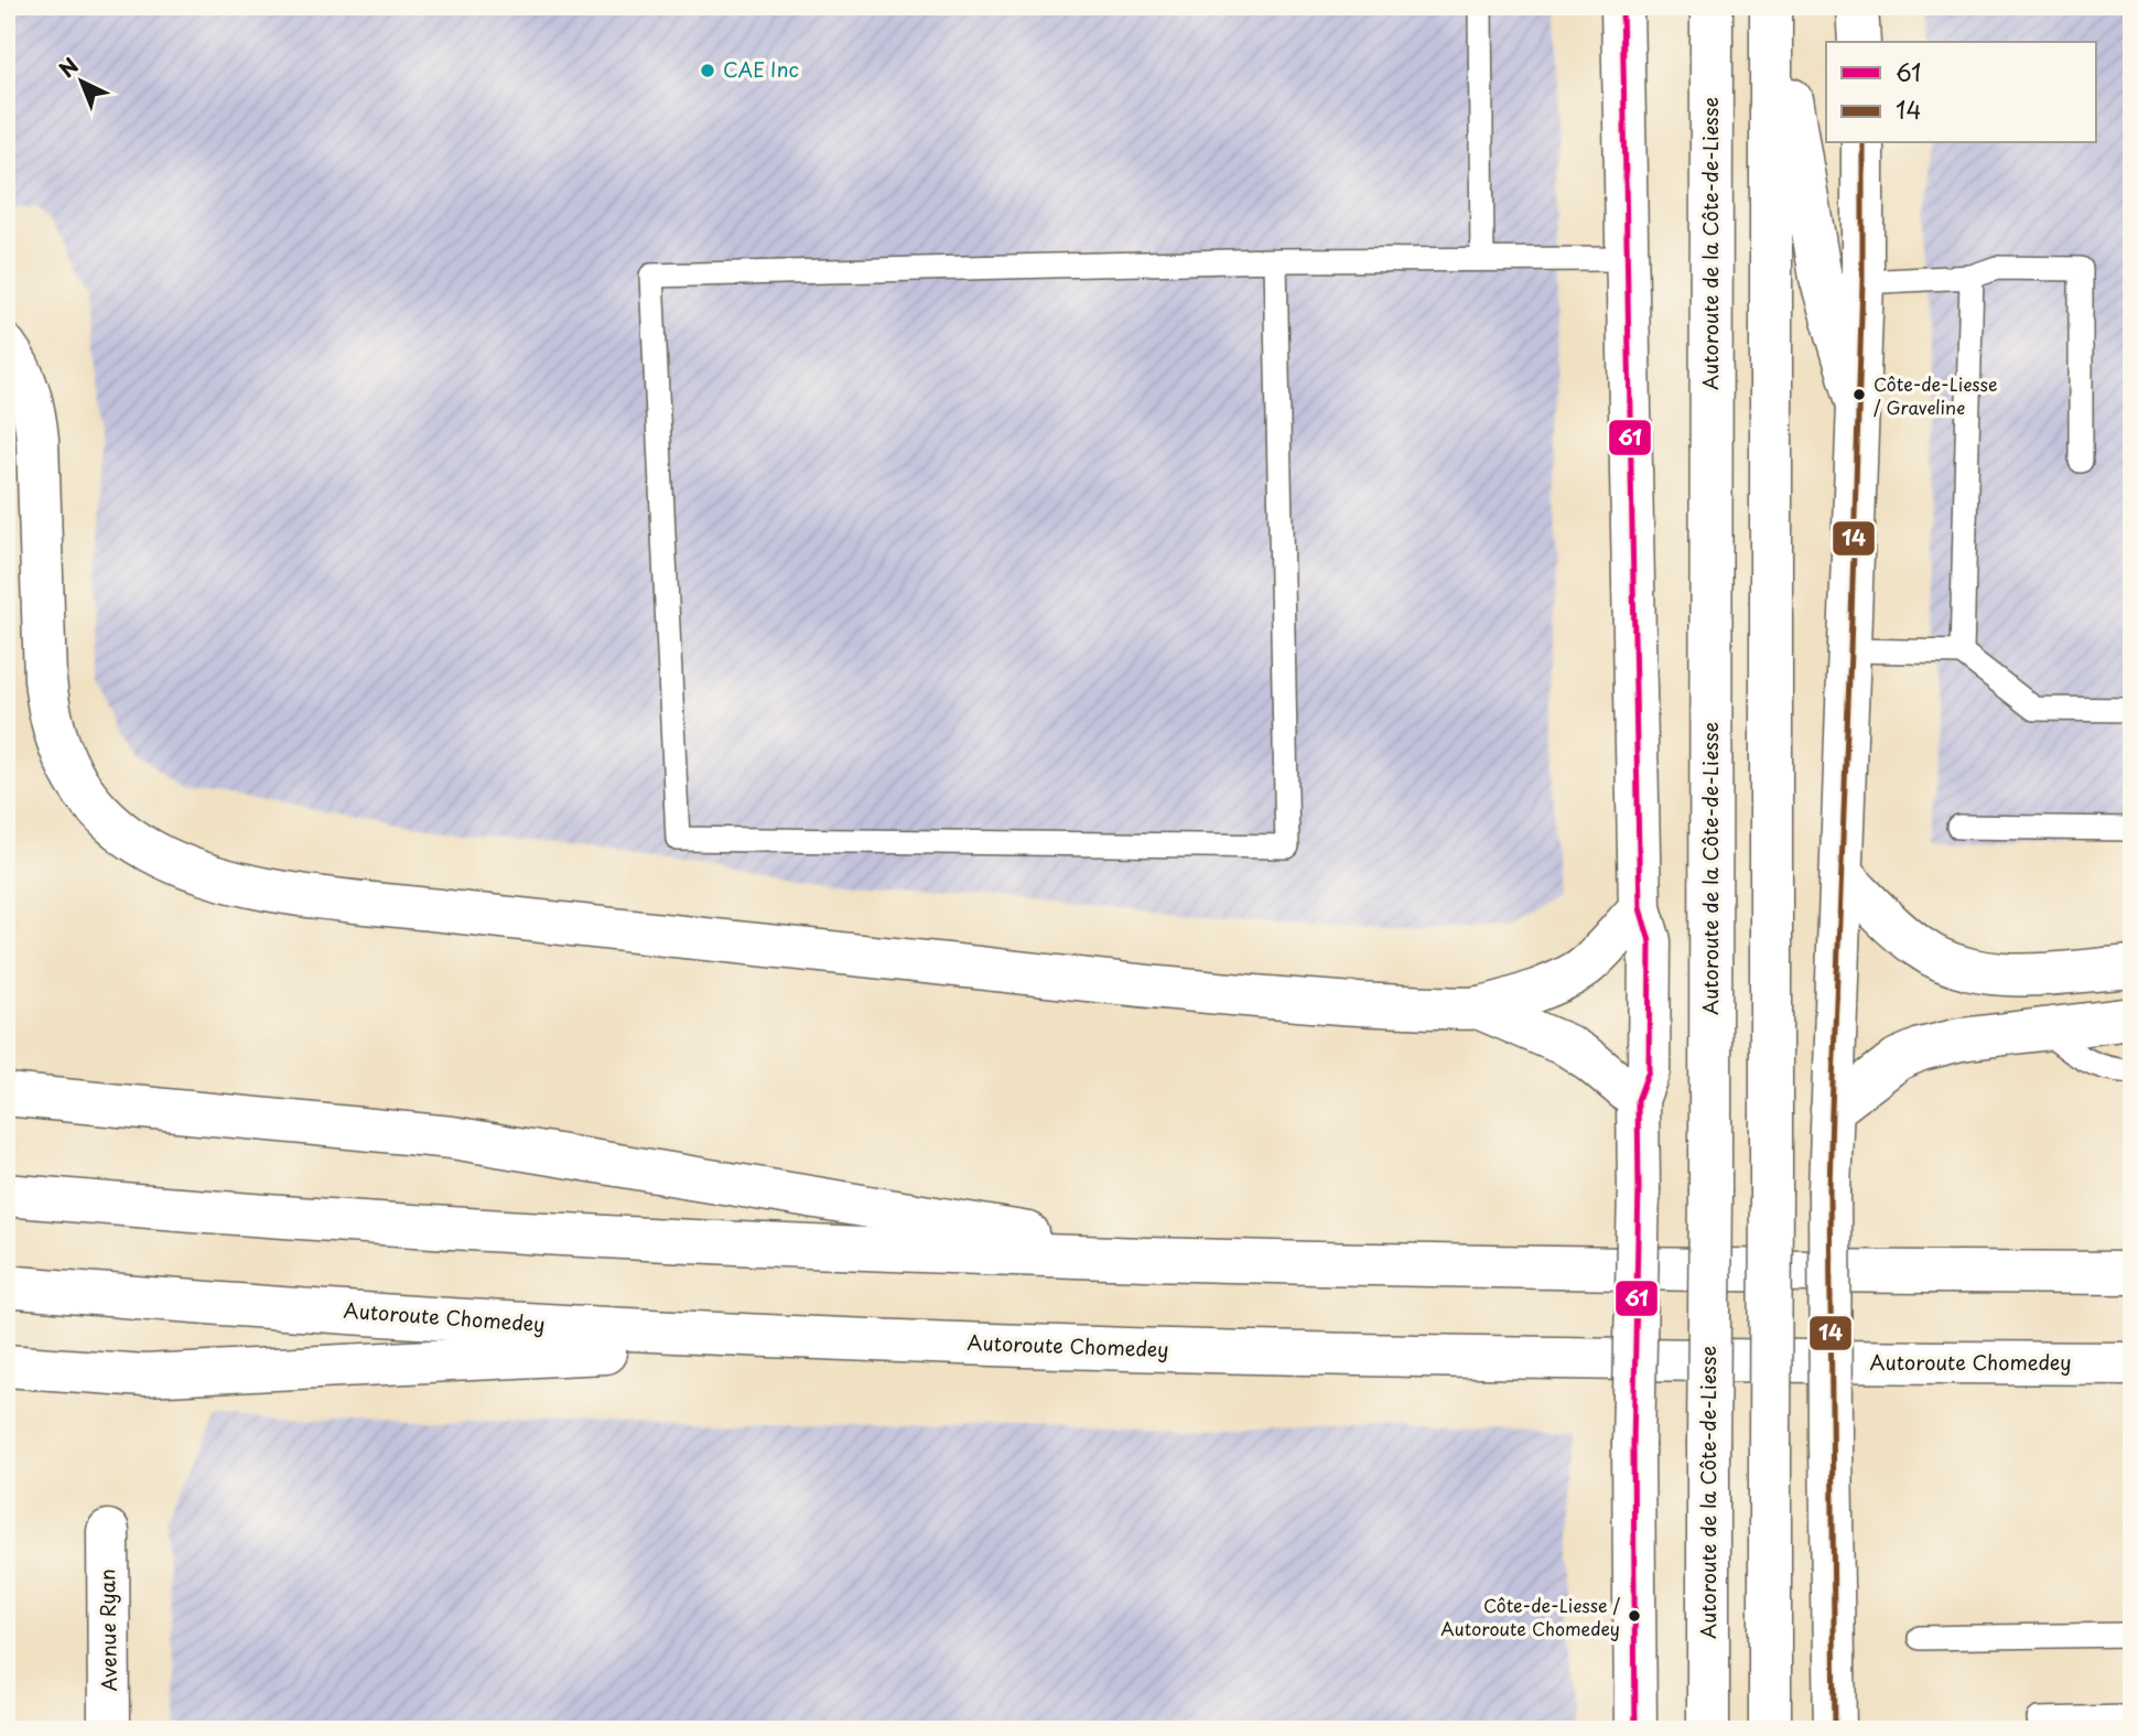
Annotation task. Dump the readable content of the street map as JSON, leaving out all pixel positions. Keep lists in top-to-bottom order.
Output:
{
  "streets": {
    "main road": ["Autoroute de la Côte-de-Liesse", "Autoroute Chomedey", "Avenue Ryan"]
  },
  "places": ["CAE Inc", "Côte-de-Liesse / Graveline", "Côte-de-Liesse / Autoroute Chomedey"],
  "lines": ["transit line 61", "transit line 14"],
  "legend": ["61", "14"],
  "north": "top left"
}
